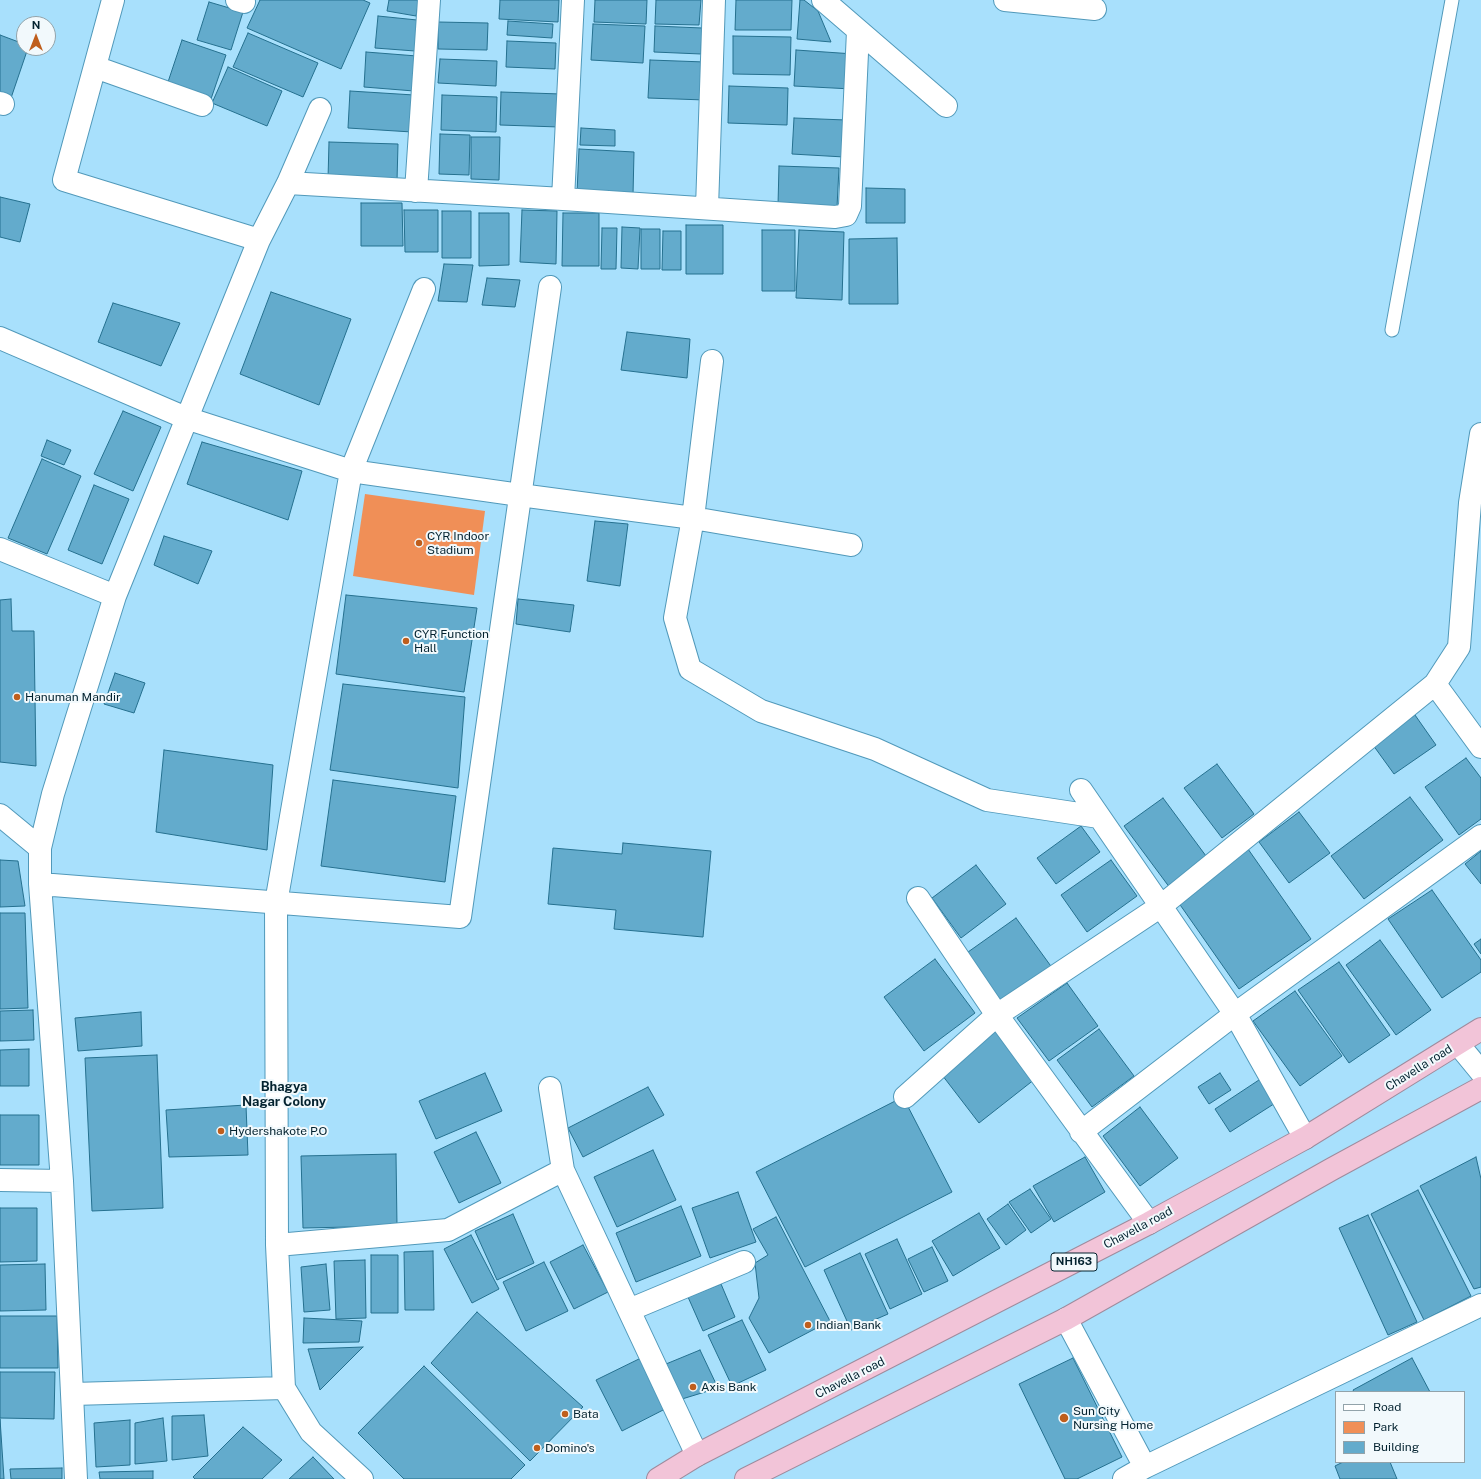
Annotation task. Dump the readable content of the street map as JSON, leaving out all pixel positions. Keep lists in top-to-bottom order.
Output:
{
  "streets": {
    "highway": ["Chavella road", "NH163"]
  },
  "districts": ["Bhagya Nagar Colony"],
  "places": [
    "CYR Indoor Stadium",
    "CYR Function Hall",
    "Hanuman Mandir",
    "Hydershakote P.O",
    "Indian Bank",
    "Axis Bank",
    "Bata",
    "Sun City Nursing Home",
    "Domino's"
  ],
  "legend": ["Road", "Park", "Building"],
  "north": "top"
}
